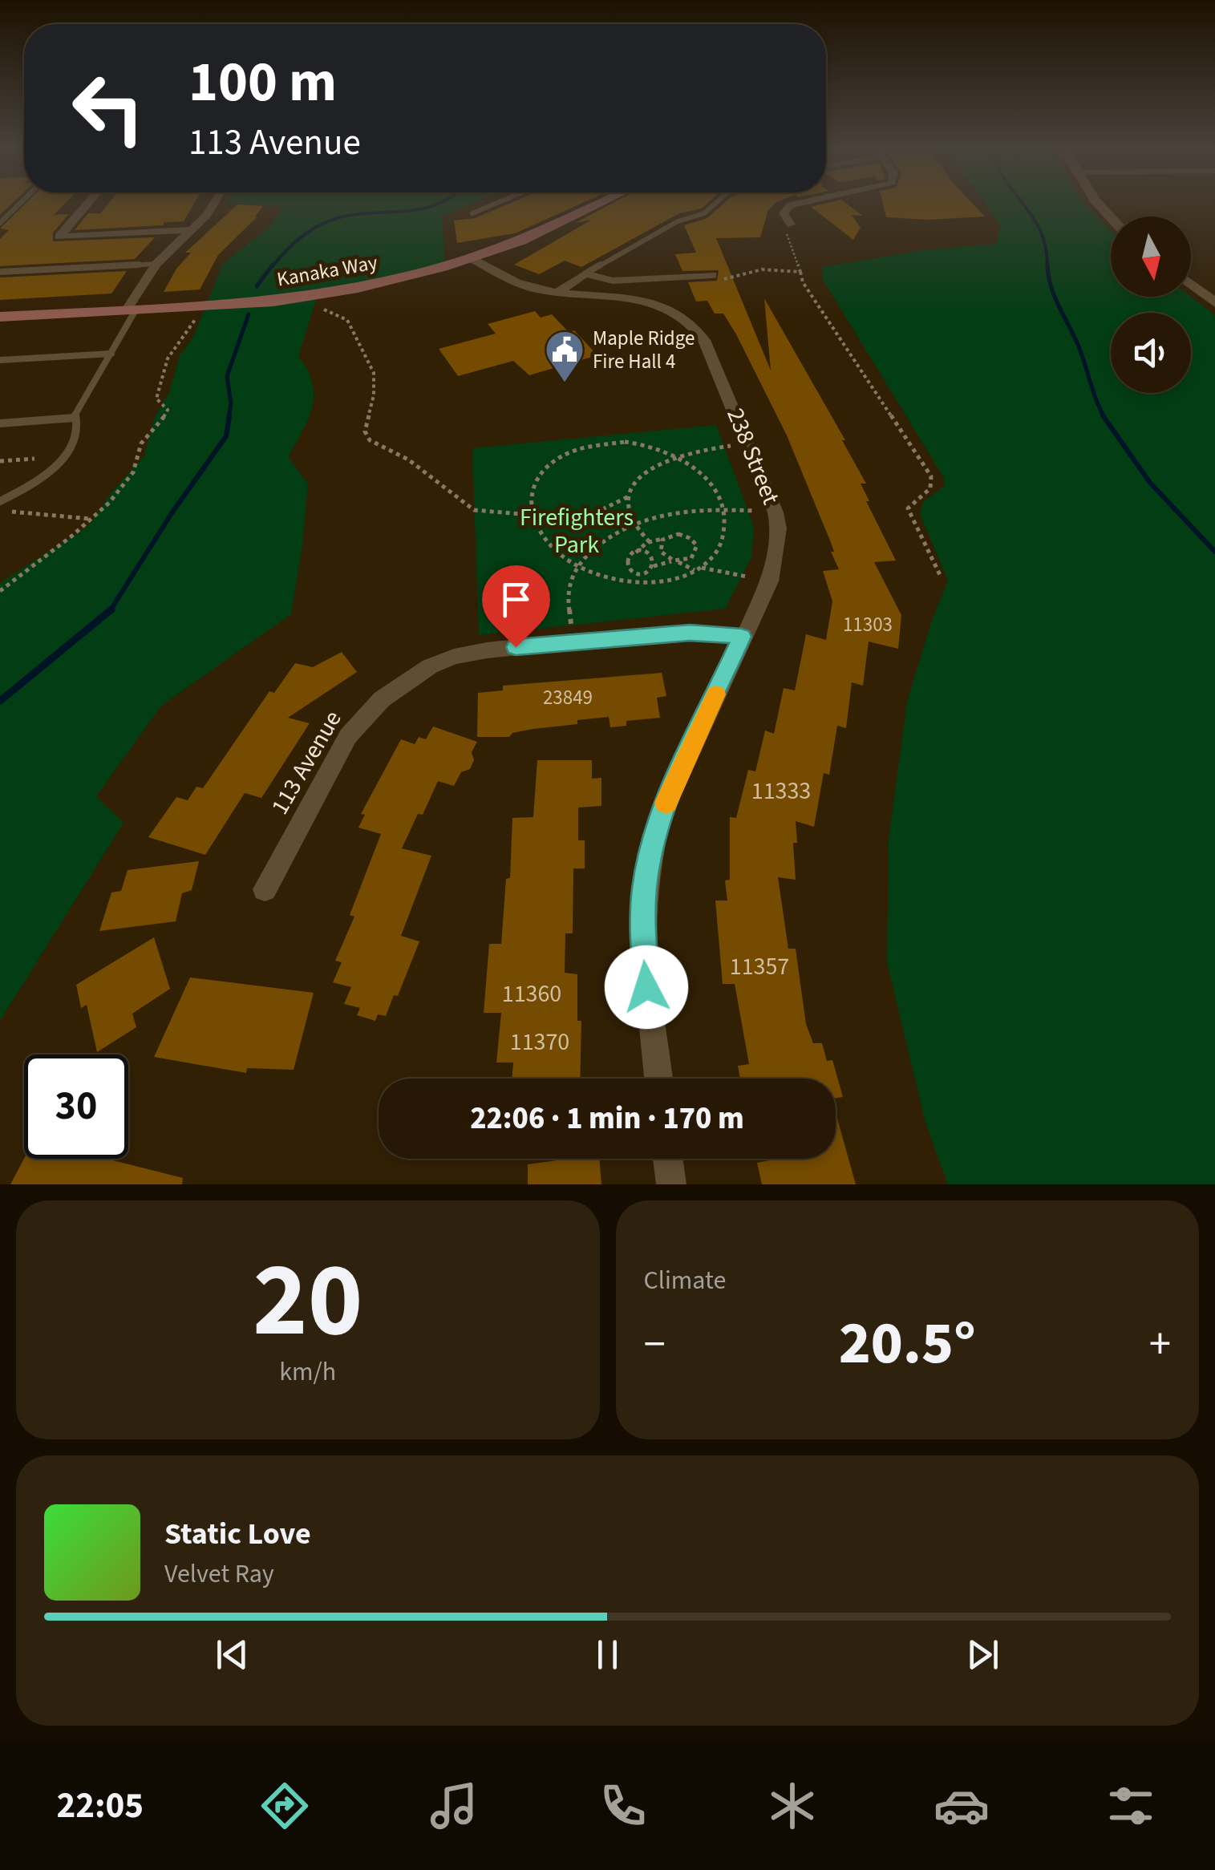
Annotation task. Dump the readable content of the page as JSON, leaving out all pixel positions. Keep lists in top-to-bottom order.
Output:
{
  "streets": {
    "main road": ["Kanaka Way"],
    "street": ["238 Street", "113 Avenue"]
  },
  "crossings": [
    ["Kanaka Way", "238 Street"],
    ["238 Street", "113 Avenue"]
  ],
  "parks": ["Firefighters Park"],
  "places": {
    "public building": ["Maple Ridge Fire Hall 4"]
  },
  "house_numbers": [
    "11303",
    "23849",
    "11333",
    "11357",
    "11360",
    "11370"
  ],
  "north": "bottom",
  "page": {
    "turn": ["100 m", "113 Avenue"],
    "limit": "30",
    "trip": "22:06 · 1 min · 170 m",
    "tile": [
      ["20", "km/h"],
      "Climate"
    ],
    "heat": ["−", "20.5°", "+"],
    "song": ["Static Love", "Velvet Ray"],
    "tabs": "22:05"
  }
}
